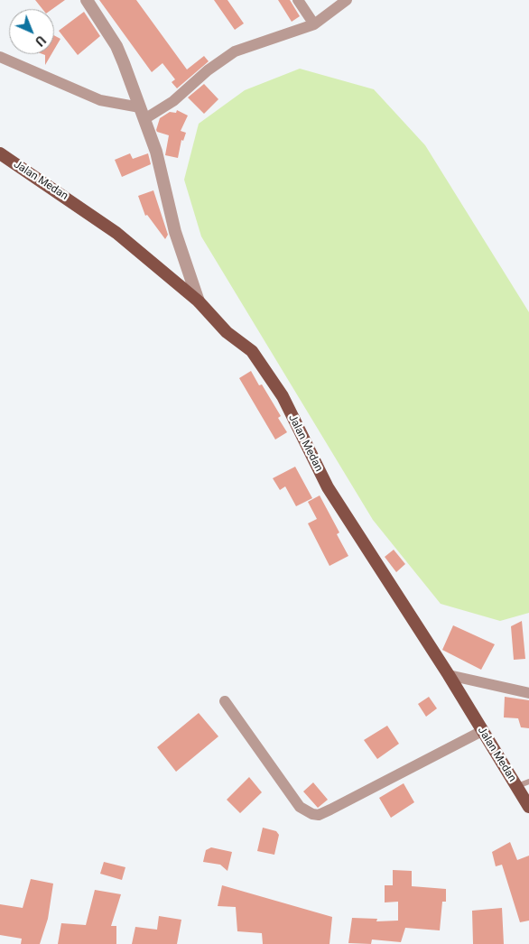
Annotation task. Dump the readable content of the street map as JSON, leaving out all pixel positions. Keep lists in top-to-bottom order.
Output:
{
  "streets": {
    "main road": ["Jalan Medan"]
  },
  "north": "bottom right"
}
